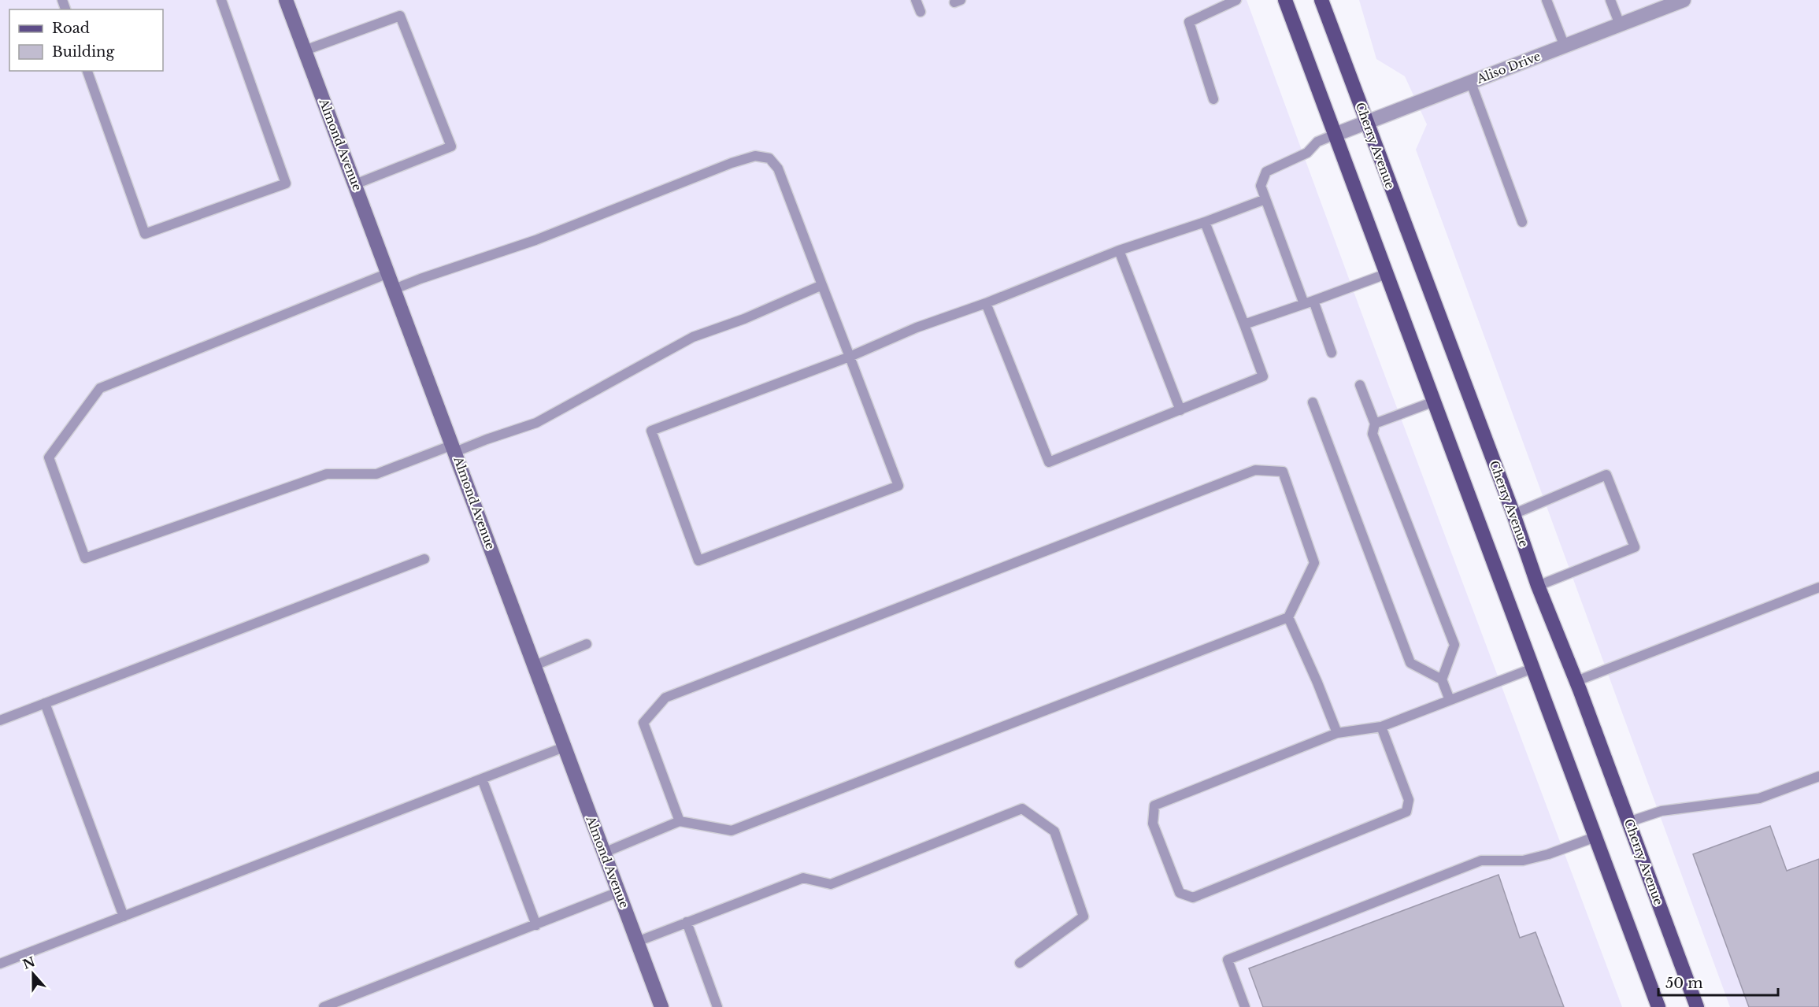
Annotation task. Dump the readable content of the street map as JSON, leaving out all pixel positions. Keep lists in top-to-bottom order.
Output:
{
  "streets": {
    "main road": ["Cherry Avenue"],
    "street": ["Aliso Drive", "Almond Avenue"]
  },
  "crossings": [
    ["Aliso Drive", "Cherry Avenue"]
  ],
  "legend": ["Road", "Building"],
  "scale_bar": "50 m",
  "north": "top"
}
